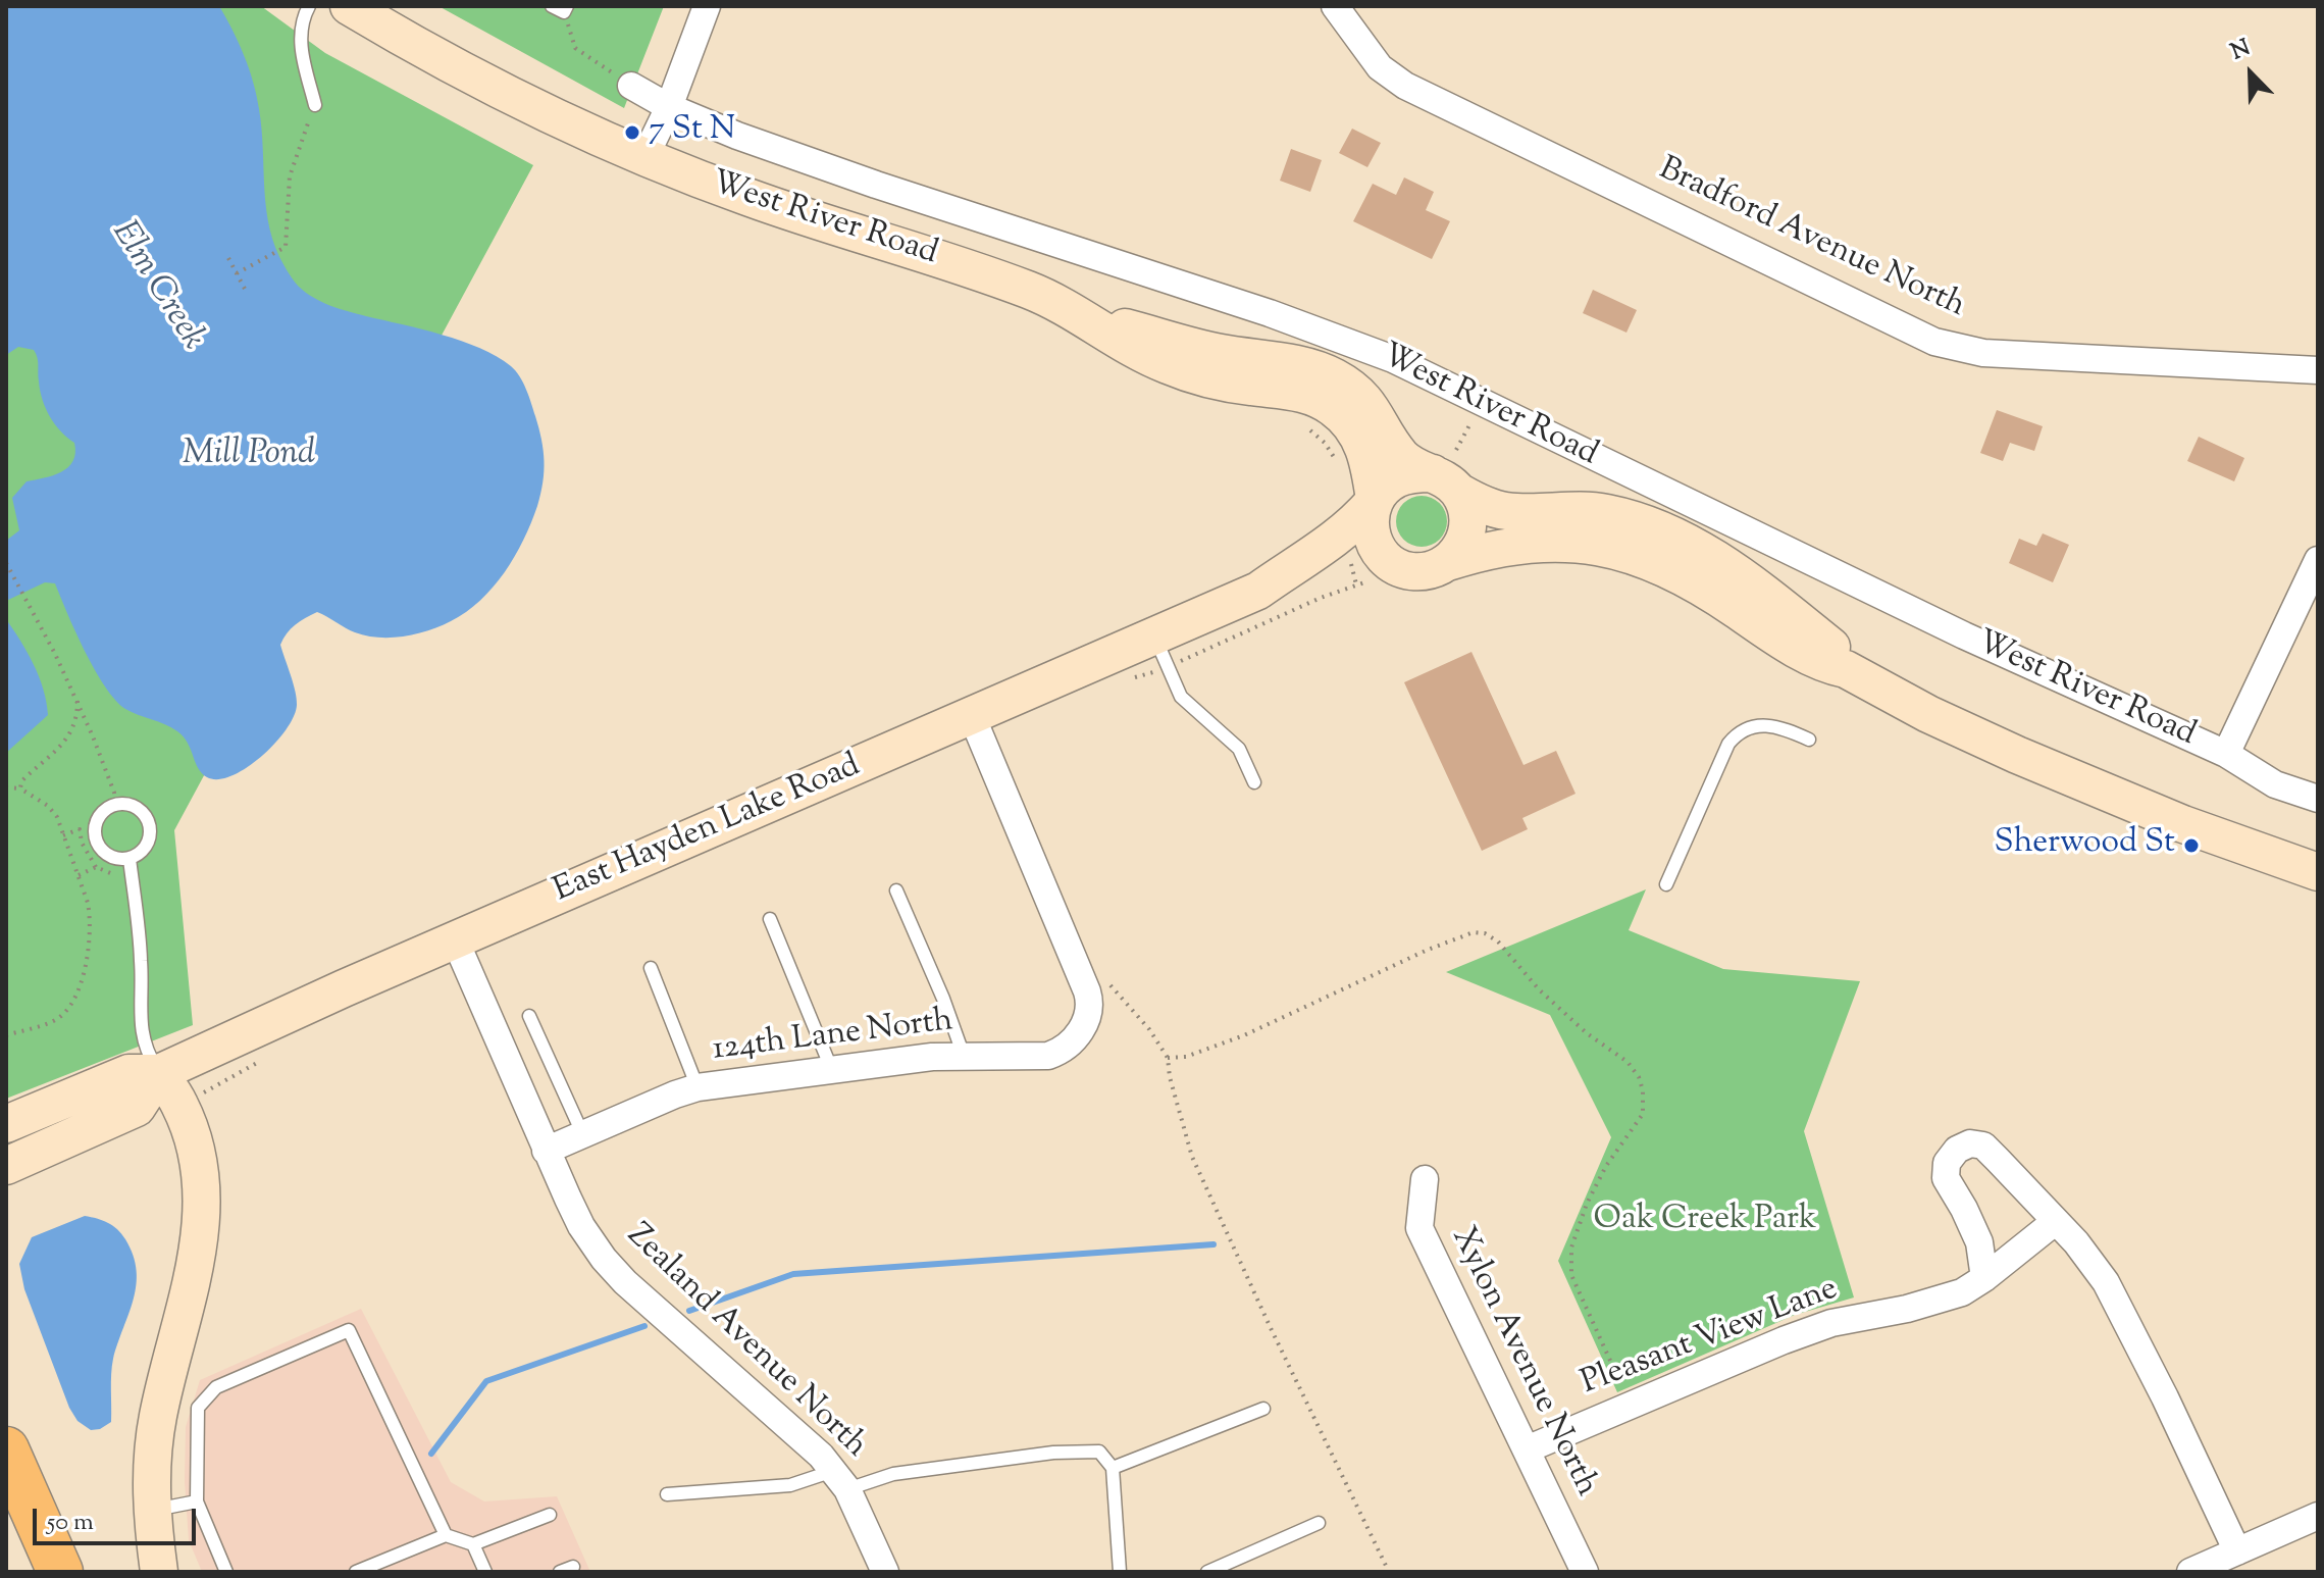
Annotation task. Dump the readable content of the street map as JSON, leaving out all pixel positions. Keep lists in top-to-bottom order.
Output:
{
  "streets": {
    "main road": ["West River Road", "East Hayden Lake Road"],
    "street": [
      "Bradford Avenue North",
      "124th Lane North",
      "Pleasant View Lane",
      "Zealand Avenue North",
      "Xylon Avenue North"
    ]
  },
  "crossings": [
    ["West River Road", "East Hayden Lake Road"],
    ["East Hayden Lake Road", "Zealand Avenue North"],
    ["124th Lane North", "Zealand Avenue North"],
    ["Pleasant View Lane", "Xylon Avenue North"]
  ],
  "water": ["Elm Creek", "Mill Pond"],
  "parks": ["Oak Creek Park"],
  "places": ["7 St N", "Sherwood St"],
  "scale_bar": "50 m",
  "north": "top left"
}
